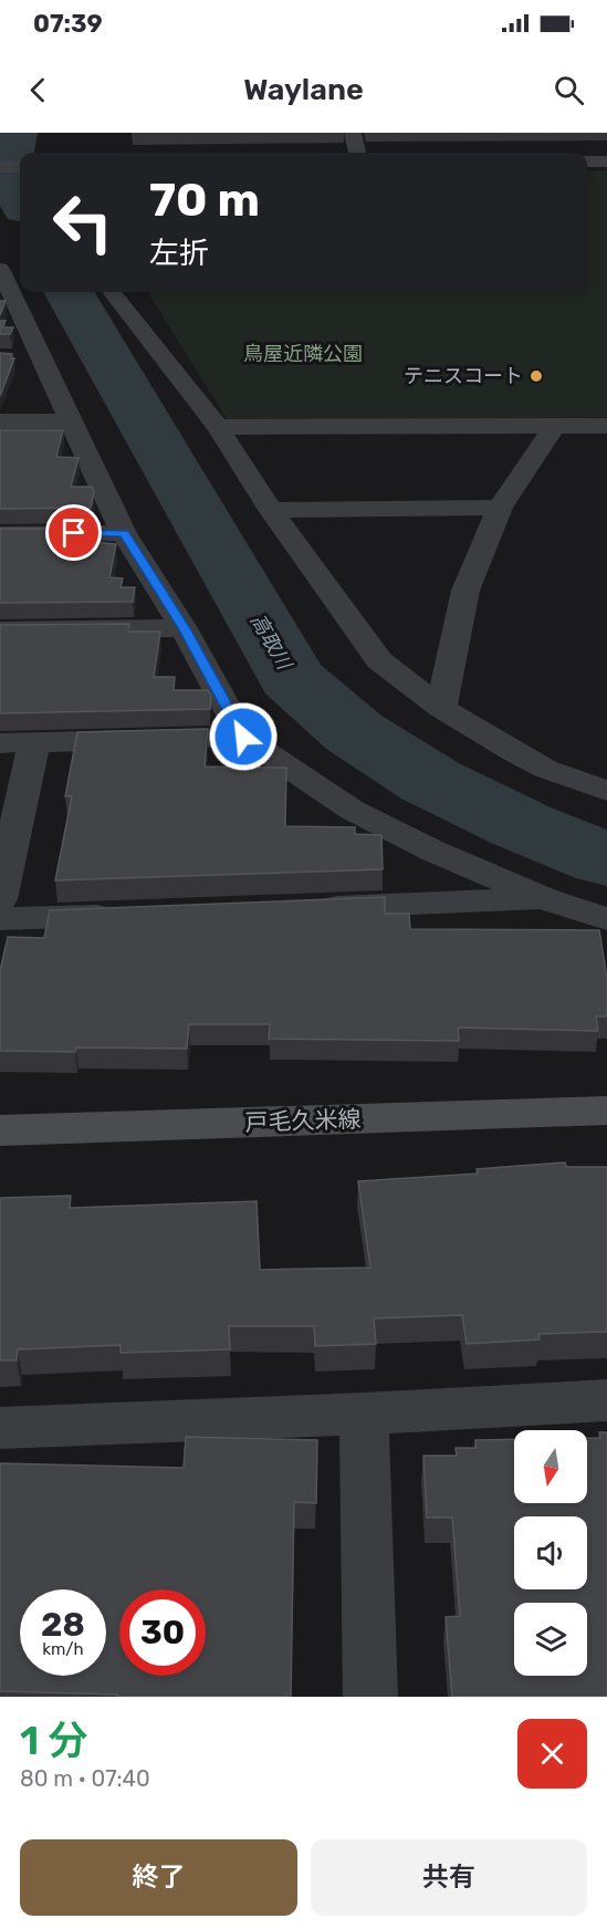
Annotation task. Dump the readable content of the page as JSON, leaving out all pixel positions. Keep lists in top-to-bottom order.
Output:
{
  "streets": {
    "main road": ["戸毛久米線"]
  },
  "water": ["高取川"],
  "parks": ["鳥屋近隣公園"],
  "places": ["テニスコート"],
  "north": "bottom",
  "page": {
    "status": "07:39",
    "header": "Waylane",
    "turn": ["70 m", "左折"],
    "speed": "28 km/h",
    "limit": "30",
    "heading": ["1 分", "80 m · 07:40"],
    "buttons": ["終了", "共有"]
  }
}
